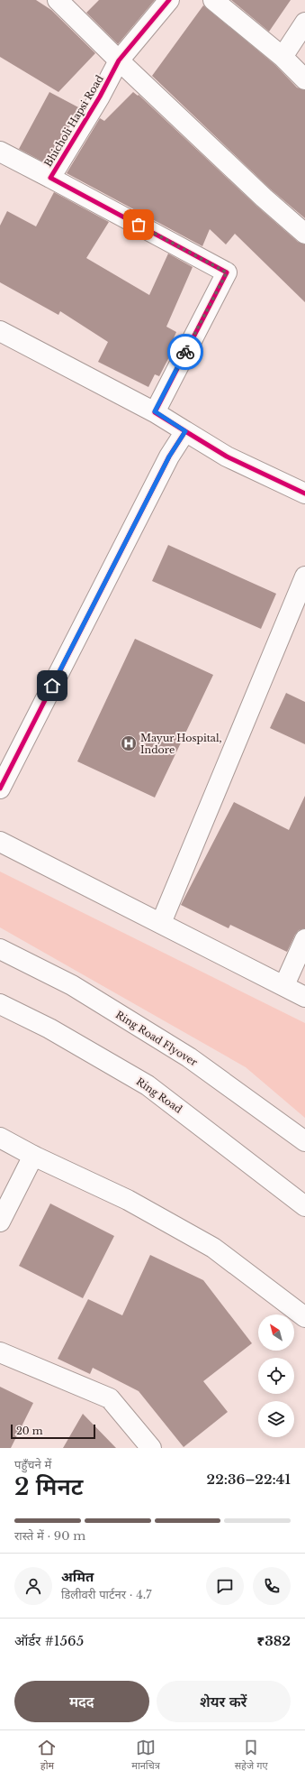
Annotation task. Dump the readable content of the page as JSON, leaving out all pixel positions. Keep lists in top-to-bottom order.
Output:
{
  "streets": {
    "street": ["Bhicholi Hapsi Road", "Ring Road Flyover", "Ring Road"]
  },
  "places": {
    "hospital": ["Mayur Hospital, Indore"]
  },
  "scale_bar": "20 m",
  "north": "top left",
  "page": {
    "scale": "20 m",
    "heading": ["2 मिनट", "पहुँचने में", "22:36–22:41"],
    "panel": [
      "अमित",
      "डिलीवरी पार्टनर · 4.7",
      "ऑर्डर #1565",
      "₹382"
    ],
    "bar": "रास्ते में · 90 m",
    "buttons": ["मदद", "शेयर करें"],
    "tabs": ["होम", "मानचित्र", "सहेजे गए"]
  }
}
